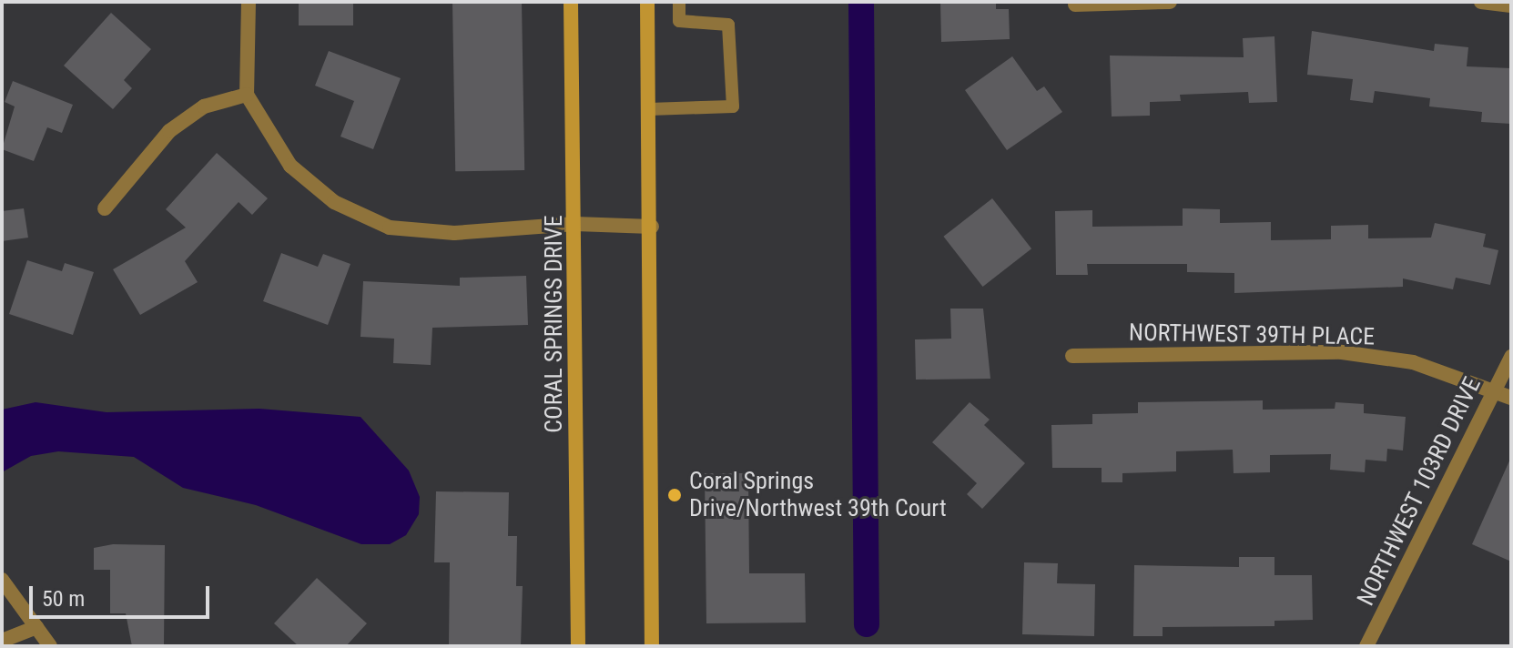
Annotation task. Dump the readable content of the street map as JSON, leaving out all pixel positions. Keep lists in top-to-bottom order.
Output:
{
  "streets": {
    "main road": ["CORAL SPRINGS DRIVE"],
    "street": ["NORTHWEST 39TH PLACE", "NORTHWEST 103RD DRIVE"]
  },
  "crossings": [
    ["NORTHWEST 39TH PLACE", "NORTHWEST 103RD DRIVE"]
  ],
  "places": ["Coral Springs Drive/Northwest 39th Court"],
  "scale_bar": "50 m"
}
